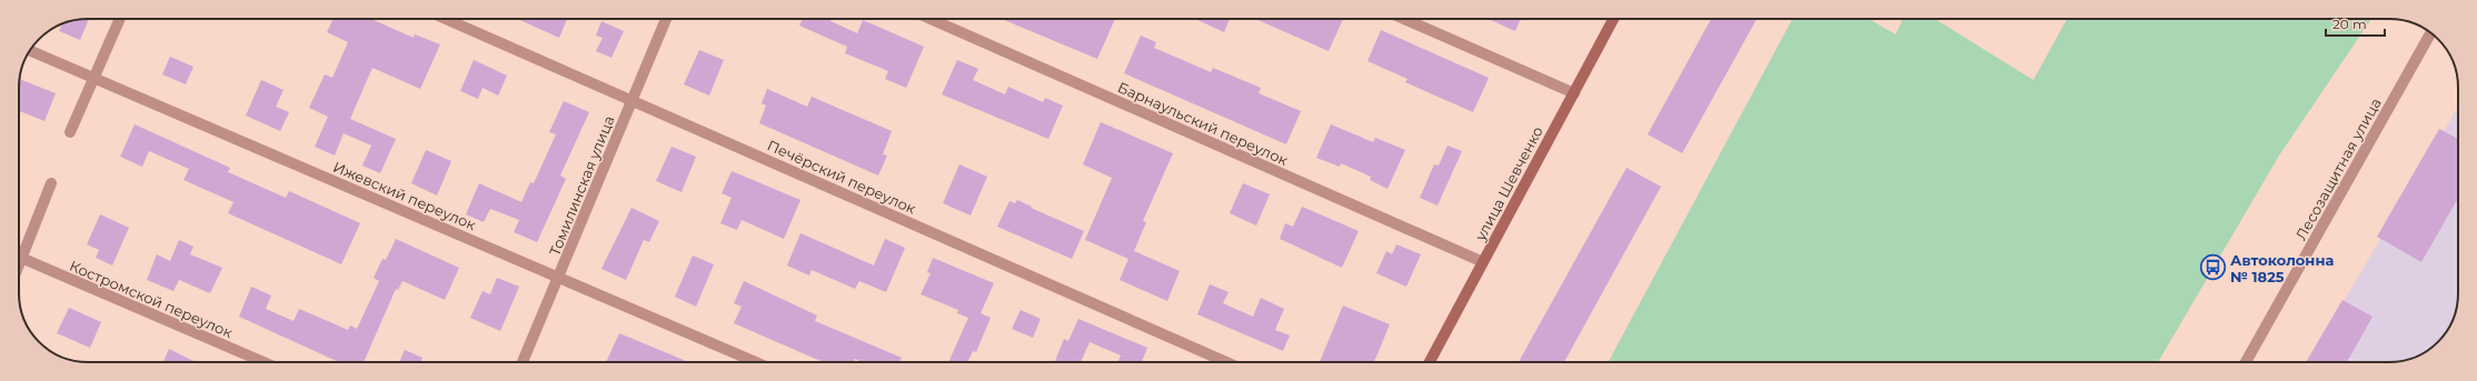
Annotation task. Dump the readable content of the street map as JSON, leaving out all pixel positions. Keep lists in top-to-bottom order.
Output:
{
  "streets": {
    "main road": ["улица Шевченко"],
    "street": [
      "Барнаульский переулок",
      "Лесозащитная улица",
      "Печёрский переулок",
      "Томилинская улица",
      "Ижевский переулок",
      "Костромской переулок"
    ]
  },
  "crossings": [
    ["Барнаульский переулок", "улица Шевченко"],
    ["Печёрский переулок", "Томилинская улица"],
    ["Томилинская улица", "Ижевский переулок"]
  ],
  "places": {
    "bus stop": ["Автоколонна № 1825"]
  },
  "scale_bar": "20 m"
}
